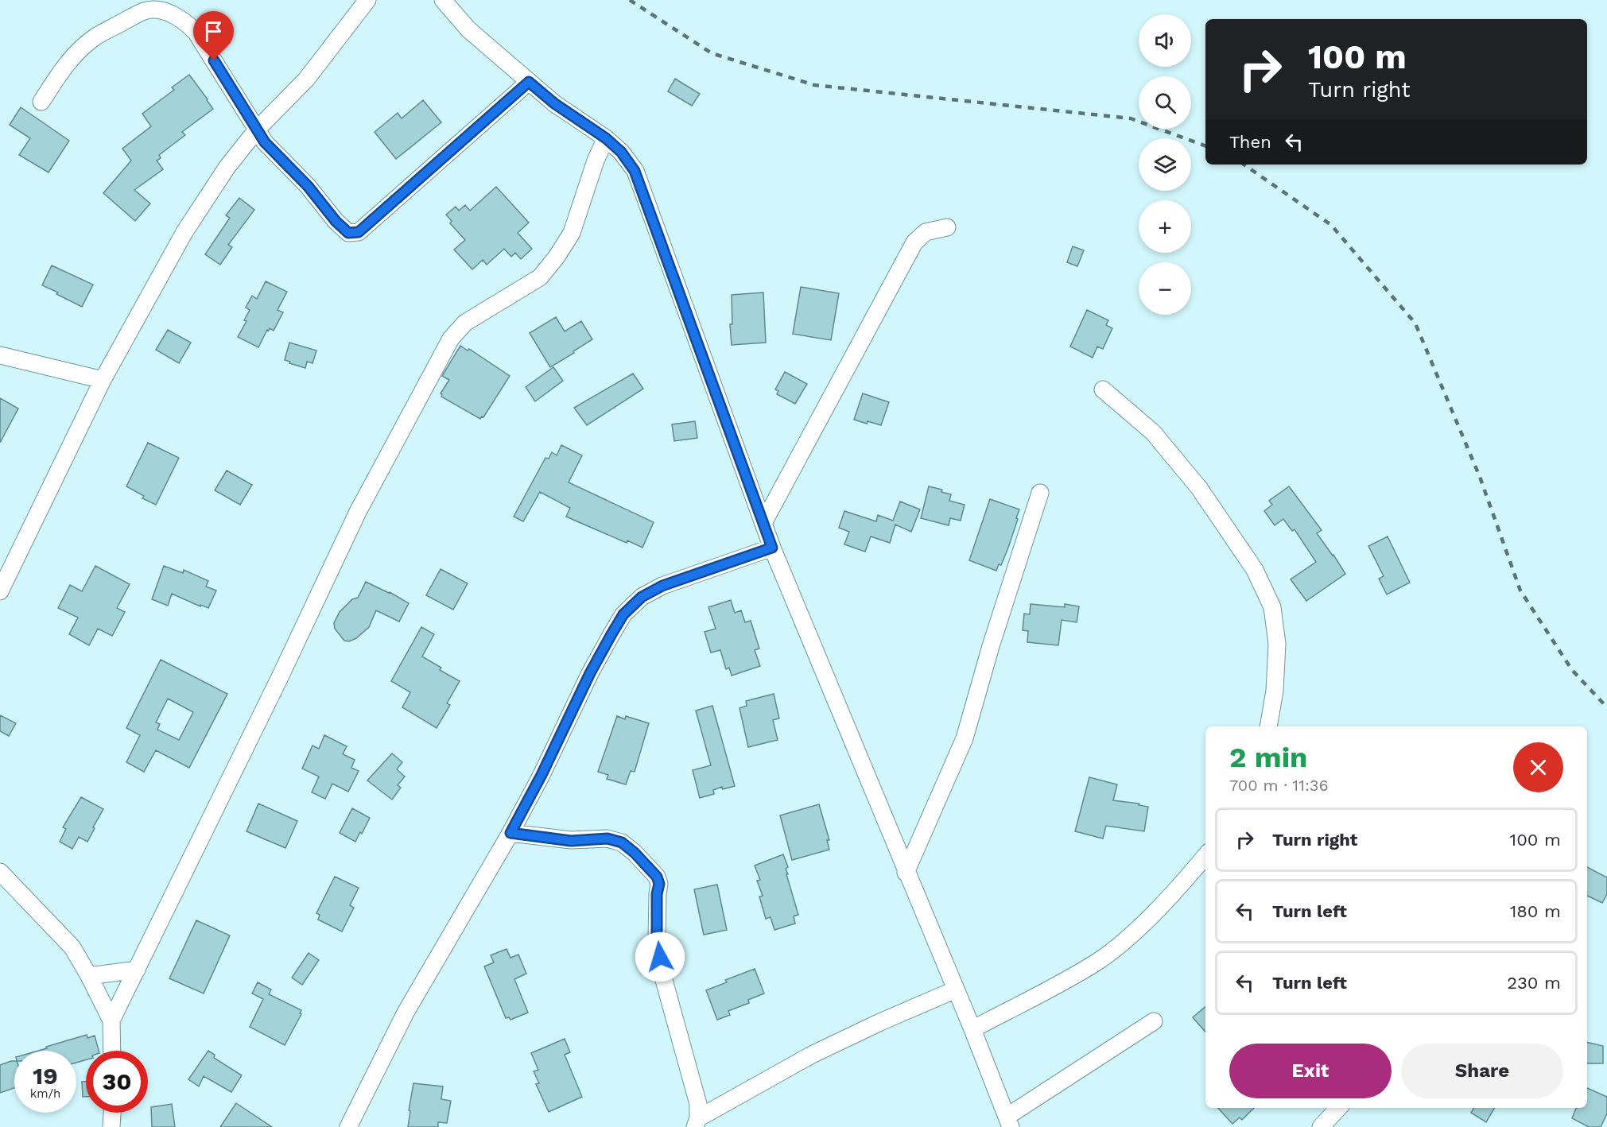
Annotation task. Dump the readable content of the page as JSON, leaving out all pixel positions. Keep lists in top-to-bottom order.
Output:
{
  "page": {
    "map_buttons": ["+", "−"],
    "turn": ["100 m", "Turn right"],
    "then": "Then",
    "heading": ["2 min", "700 m · 11:36"],
    "list": [
      {
        "name": "Turn right",
        "value": "100 m"
      },
      {
        "name": "Turn left",
        "value": "180 m"
      },
      {
        "name": "Turn left",
        "value": "230 m"
      }
    ],
    "buttons": ["Exit", "Share"],
    "speed": "19 km/h",
    "limit": "30"
  }
}
